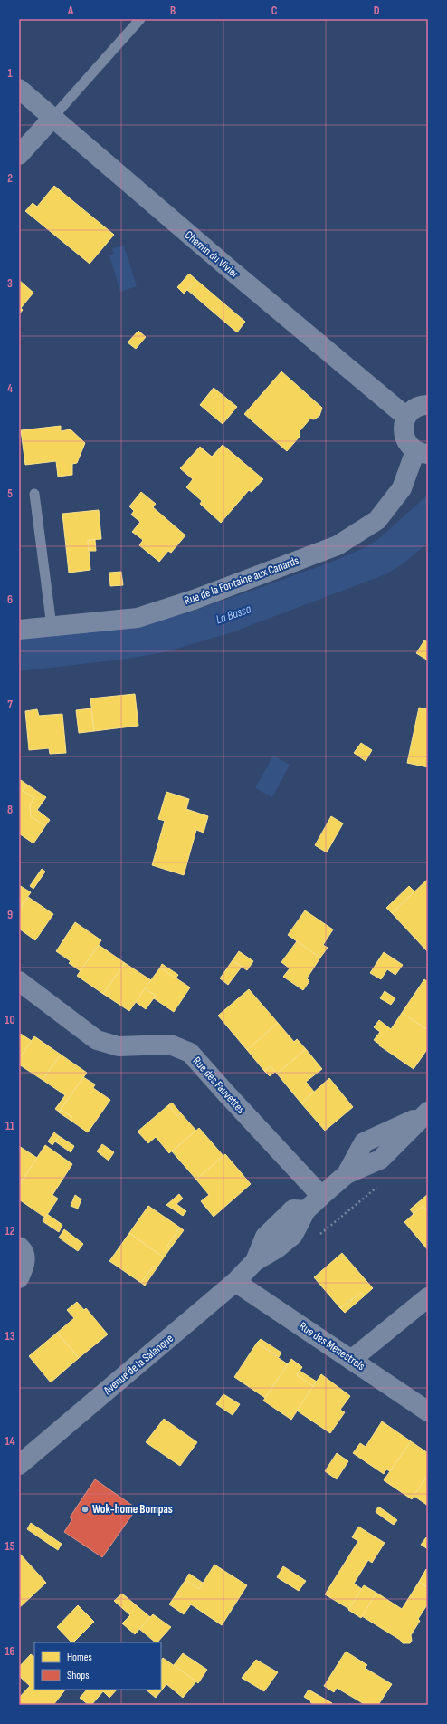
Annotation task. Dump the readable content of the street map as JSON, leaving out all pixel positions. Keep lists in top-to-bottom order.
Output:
{
  "streets": {
    "street": [
      "Chemin du Vivier",
      "Rue de la Fontaine aux Canards",
      "Rue des Fauvettes",
      "Rue des Menestrels",
      "Avenue de la Salanque"
    ]
  },
  "crossings": [
    ["Rue des Fauvettes", "Avenue de la Salanque"],
    ["Rue des Menestrels", "Avenue de la Salanque"]
  ],
  "water": ["La Bassa"],
  "places": ["Wok-home Bompas"],
  "legend": ["Homes", "Shops"],
  "grid": {
    "columns": [
      "A",
      "B",
      "C",
      "D"
    ],
    "rows": [
      "1",
      "2",
      "3",
      "4",
      "5",
      "6",
      "7",
      "8",
      "9",
      "10",
      "11",
      "12",
      "13",
      "14",
      "15",
      "16"
    ]
  }
}
